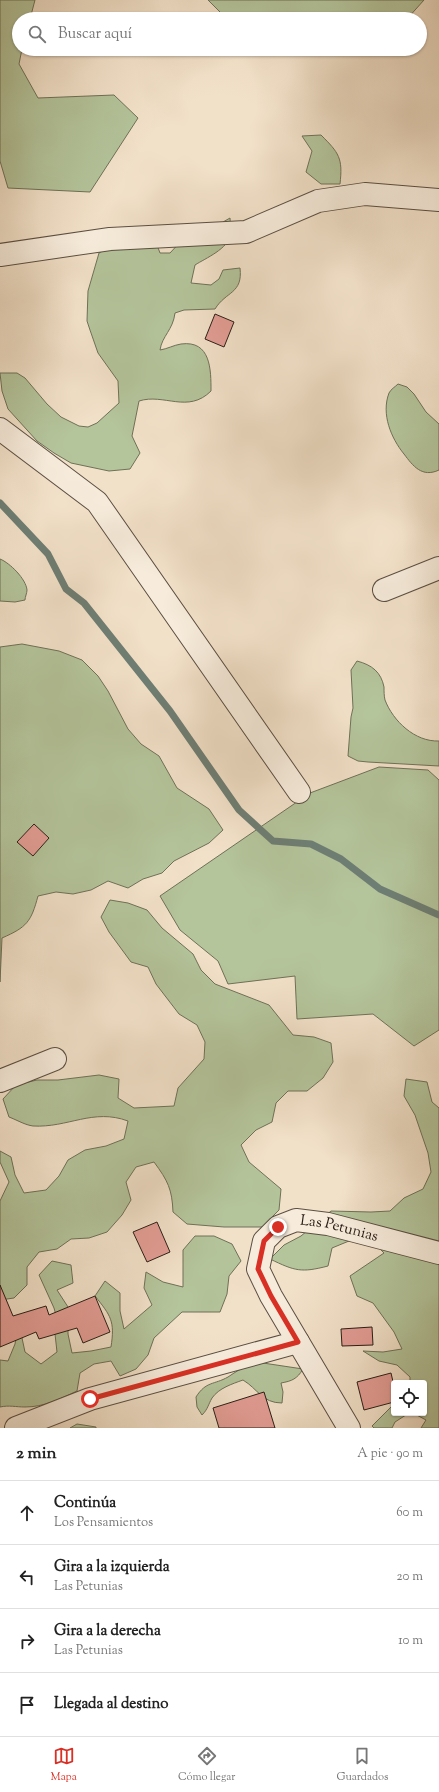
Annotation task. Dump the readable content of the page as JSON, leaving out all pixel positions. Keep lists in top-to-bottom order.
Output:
{
  "streets": {
    "street": ["Las Petunias"]
  },
  "page": {
    "search": "Buscar aquí",
    "heading": ["2 min", "A pie · 90 m"],
    "list": [
      ["Continúa", "Los Pensamientos", "60 m"],
      ["Gira a la izquierda", "Las Petunias", "20 m"],
      ["Gira a la derecha", "Las Petunias", "10 m"],
      "Llegada al destino"
    ],
    "nav": ["Mapa", "Cómo llegar", "Guardados"]
  }
}
